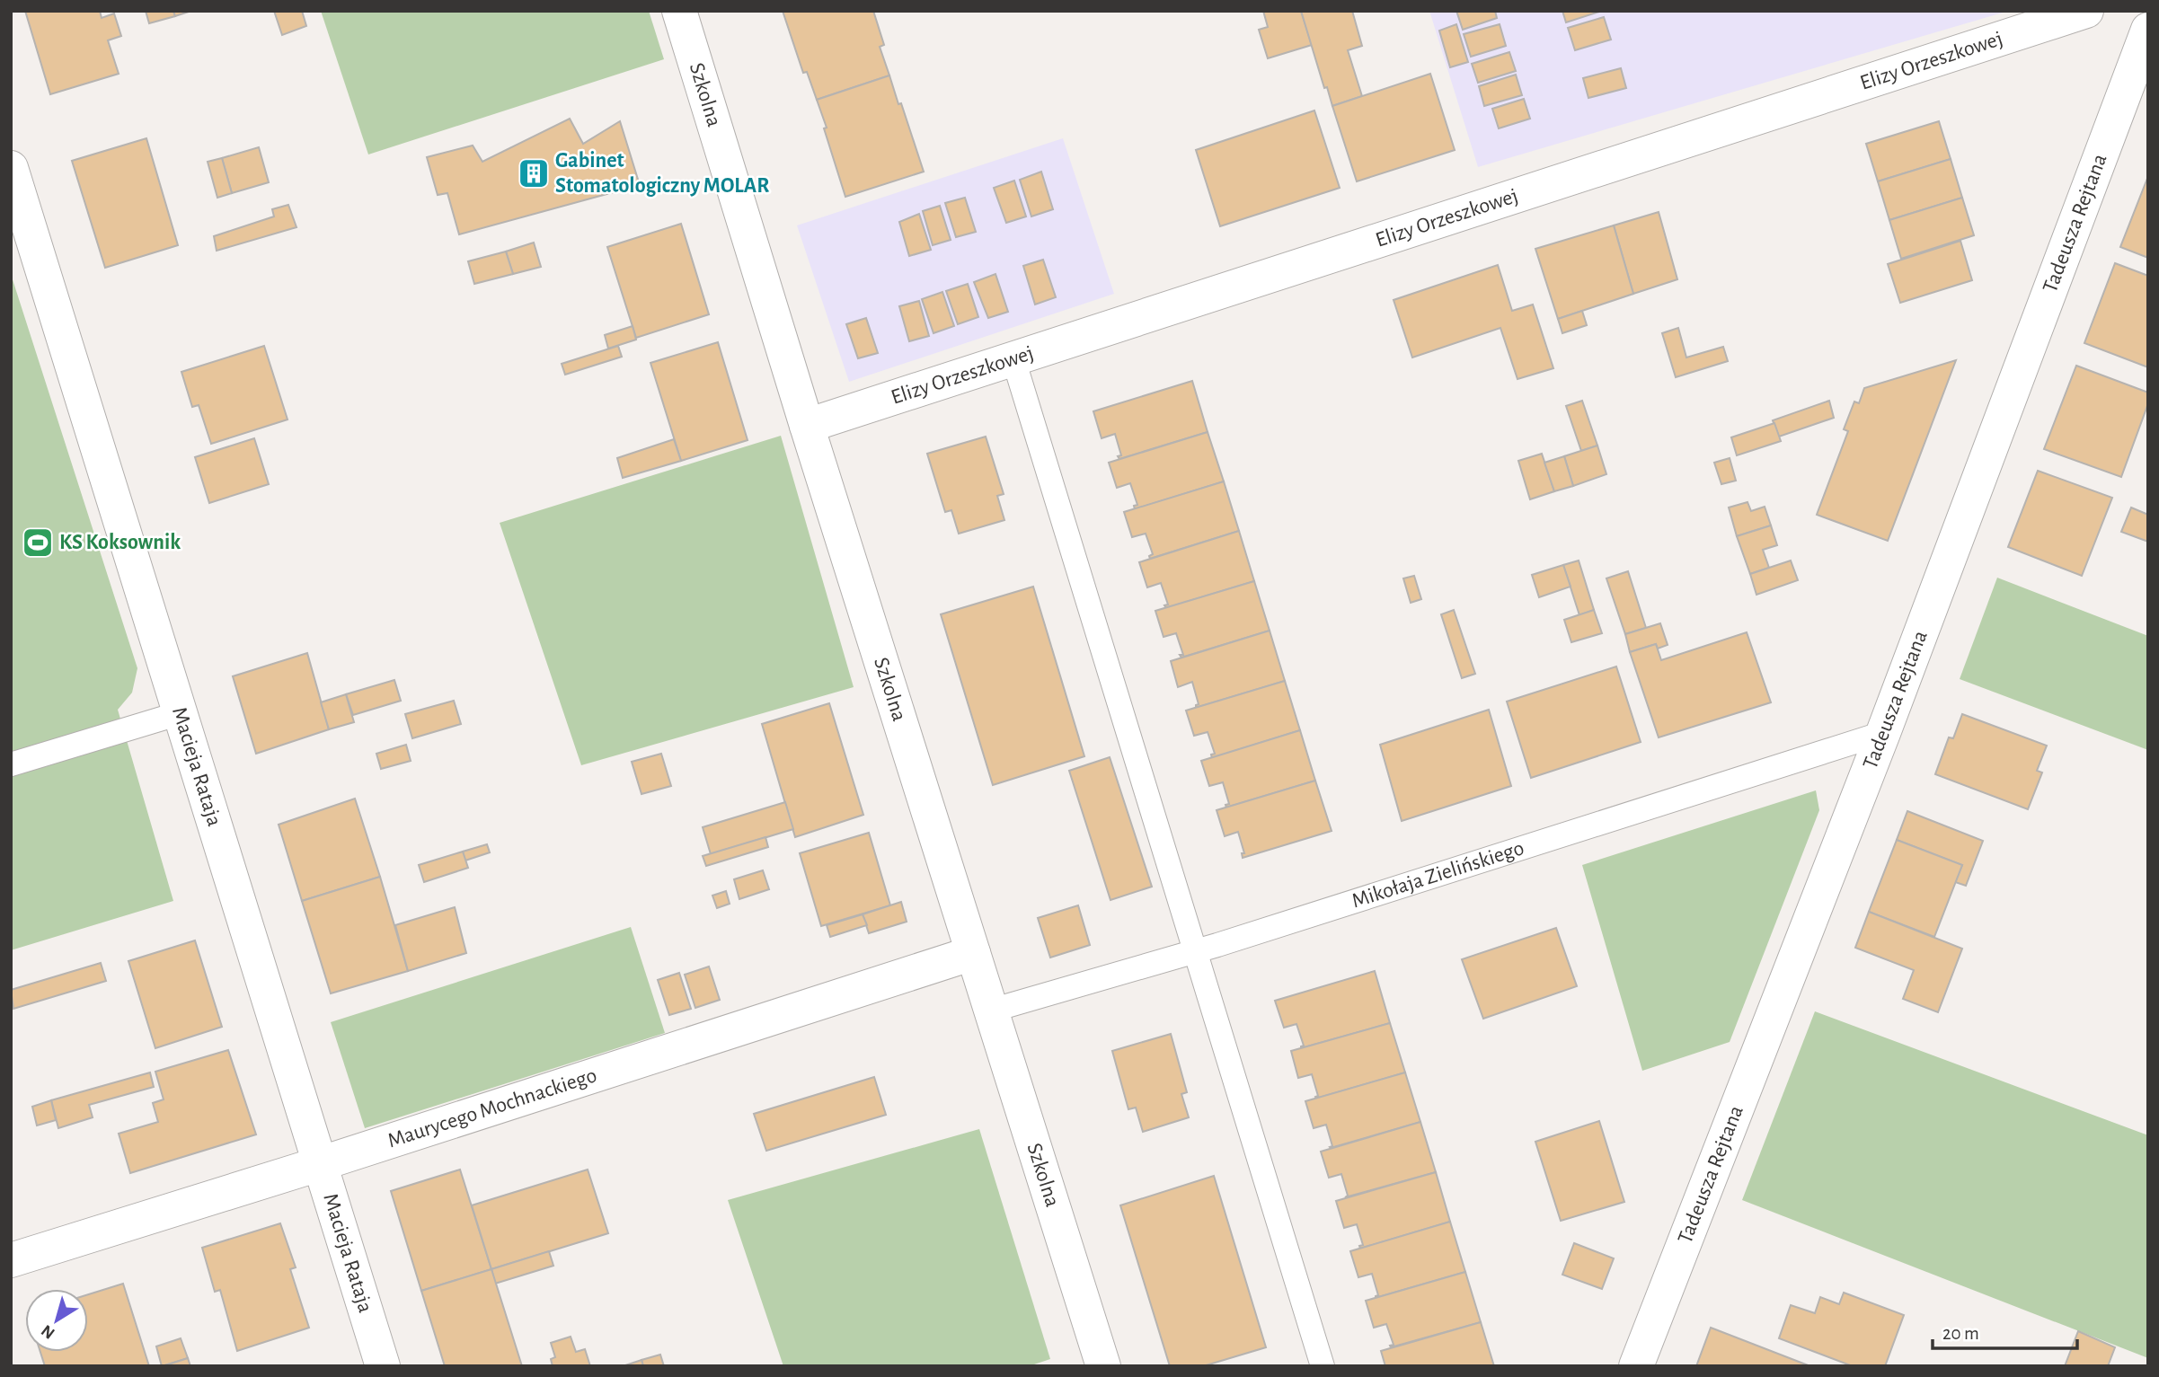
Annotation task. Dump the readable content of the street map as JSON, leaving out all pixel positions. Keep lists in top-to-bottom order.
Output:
{
  "streets": {
    "street": [
      "Elizy Orzeszkowej",
      "Szkolna",
      "Tadeusza Rejtana",
      "Macieja Rataja",
      "Maurycego Mochnackiego"
    ],
    "lane": ["Mikołaja Zielińskiego"]
  },
  "crossings": [
    ["Elizy Orzeszkowej", "Szkolna"],
    ["Szkolna", "Mikołaja Zielińskiego"],
    ["Szkolna", "Maurycego Mochnackiego"],
    ["Tadeusza Rejtana", "Mikołaja Zielińskiego"],
    ["Macieja Rataja", "Maurycego Mochnackiego"]
  ],
  "places": {
    "building": ["Gabinet Stomatologiczny MOLAR"],
    "sports": ["KS Koksownik"]
  },
  "scale_bar": "20 m",
  "north": "bottom left"
}
